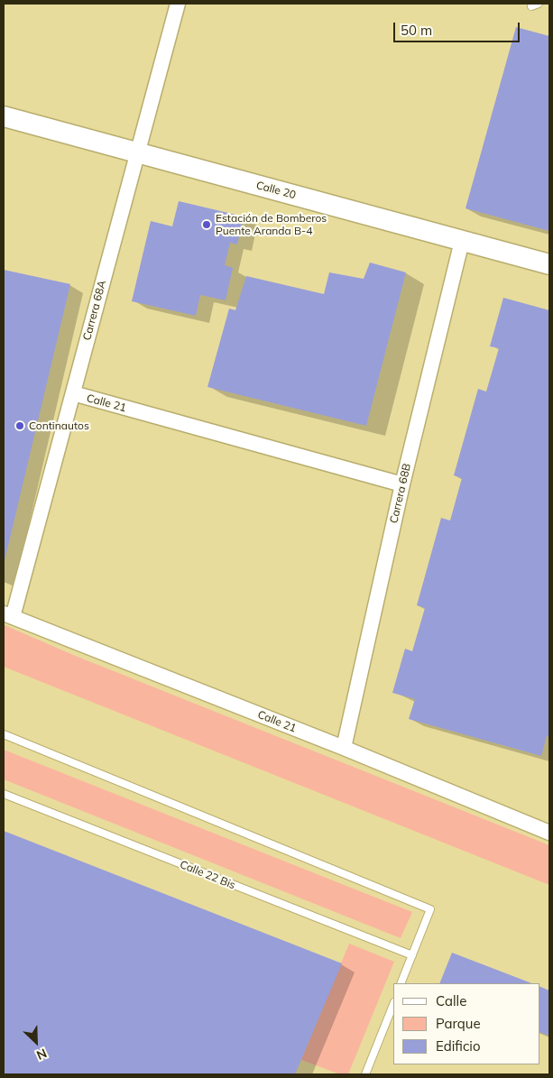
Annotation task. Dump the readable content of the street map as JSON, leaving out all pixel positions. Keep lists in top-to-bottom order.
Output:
{
  "streets": {
    "street": [
      "Calle 20",
      "Carrera 68A",
      "Calle 21",
      "Carrera 68B"
    ],
    "lane": ["Calle 22 Bis"]
  },
  "crossings": [
    ["Calle 20", "Carrera 68A"],
    ["Calle 20", "Carrera 68B"],
    ["Carrera 68A", "Calle 21"],
    ["Calle 21", "Carrera 68B"]
  ],
  "places": ["Estación de Bomberos Puente Aranda B-4", "Continautos"],
  "legend": ["Calle", "Parque", "Edificio"],
  "scale_bar": "50 m",
  "north": "bottom right"
}
